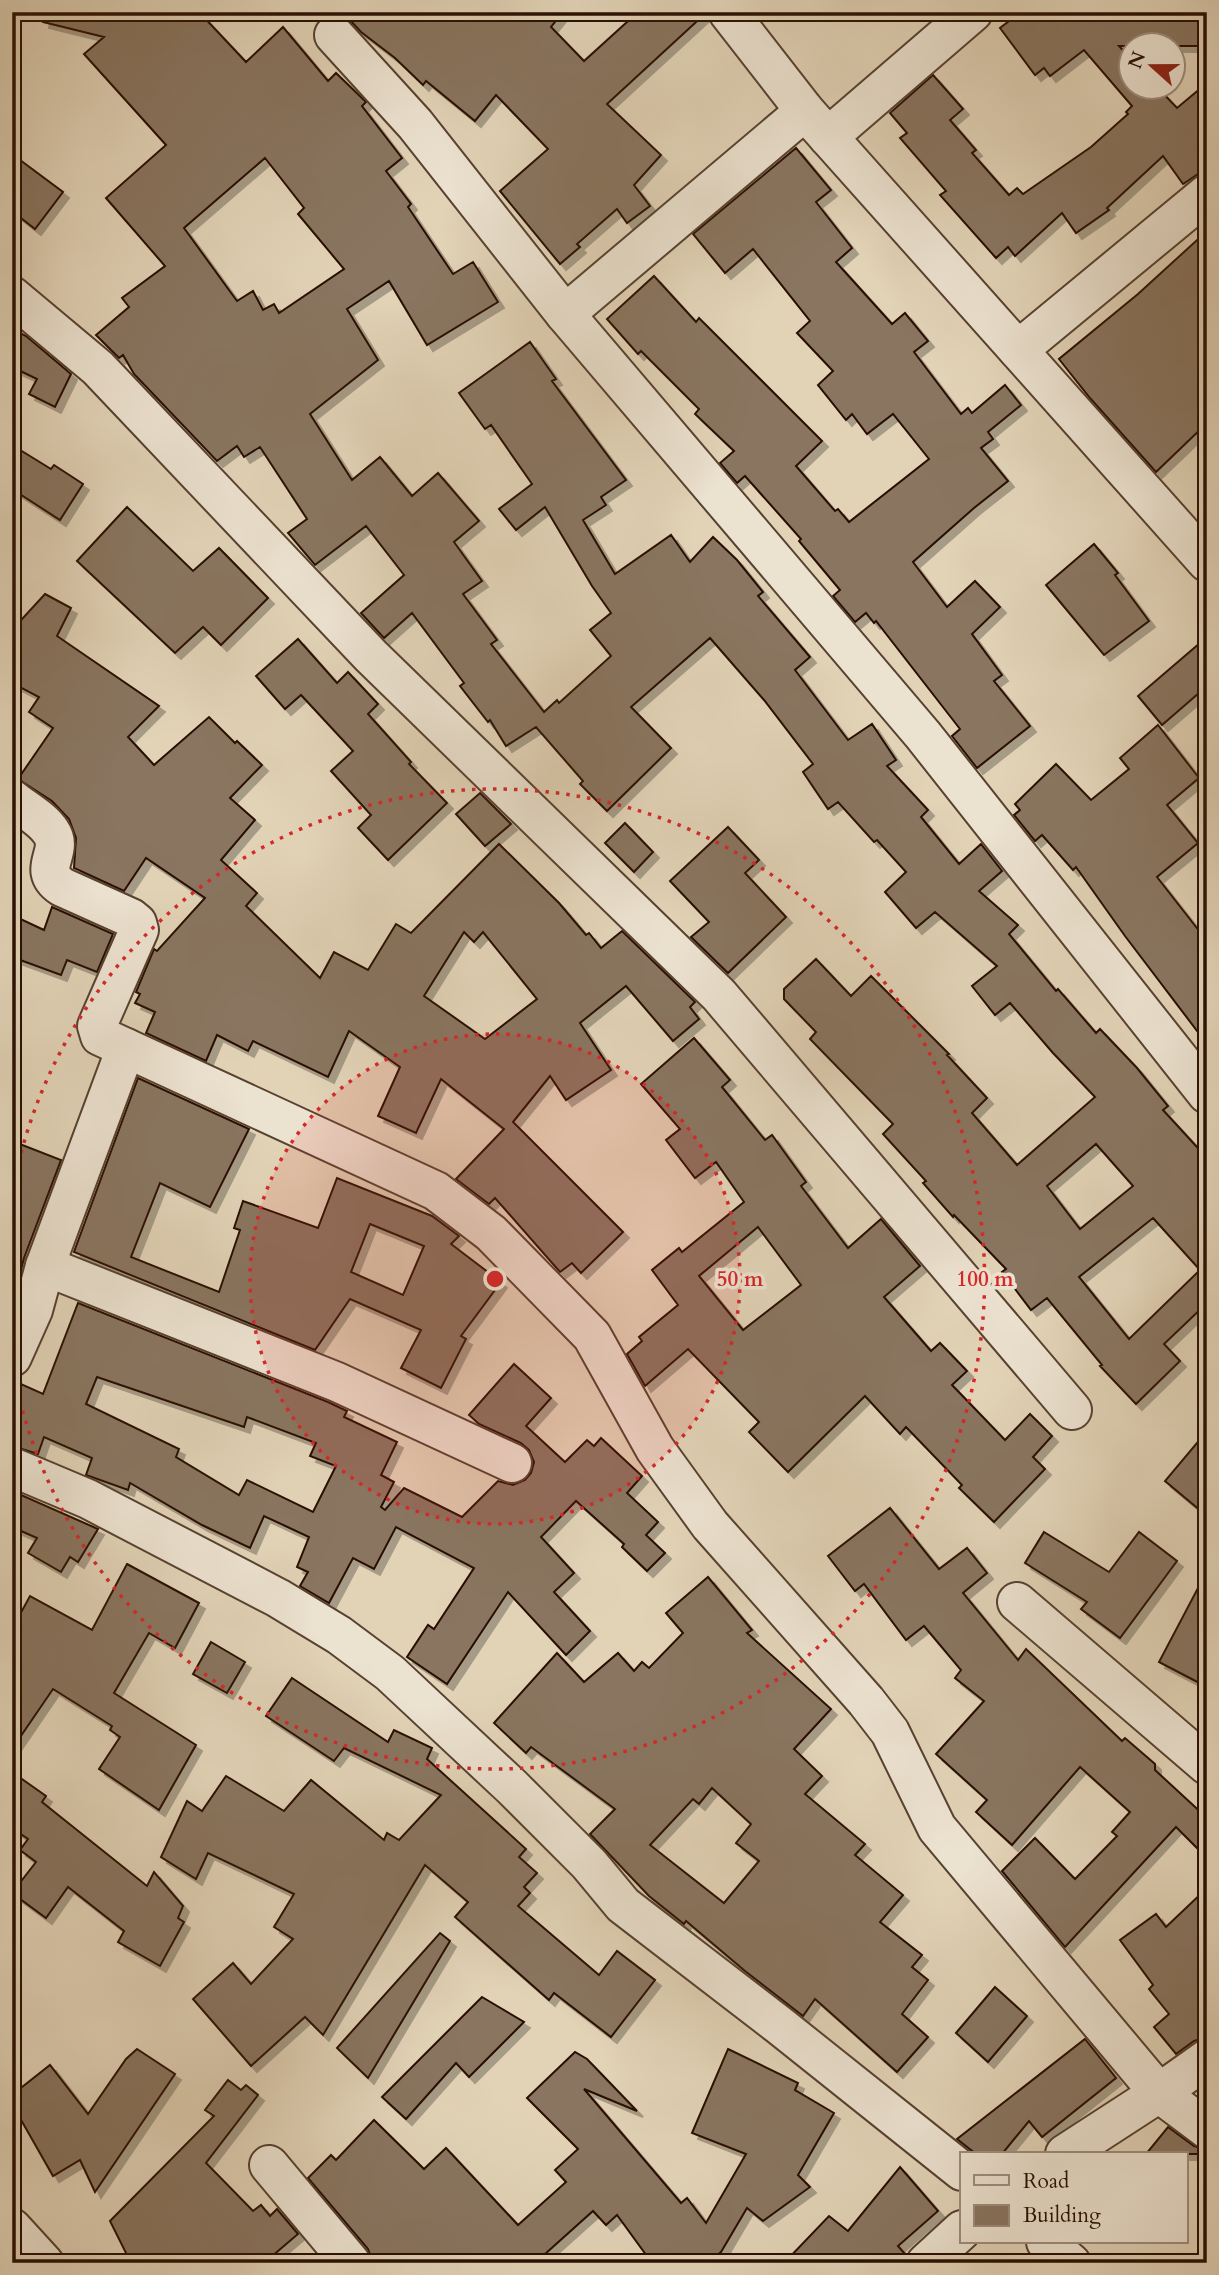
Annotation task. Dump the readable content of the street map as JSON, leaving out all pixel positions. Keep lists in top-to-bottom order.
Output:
{
  "legend": ["Road", "Building"],
  "north": "left",
  "rings": ["50 m", "100 m"]
}
